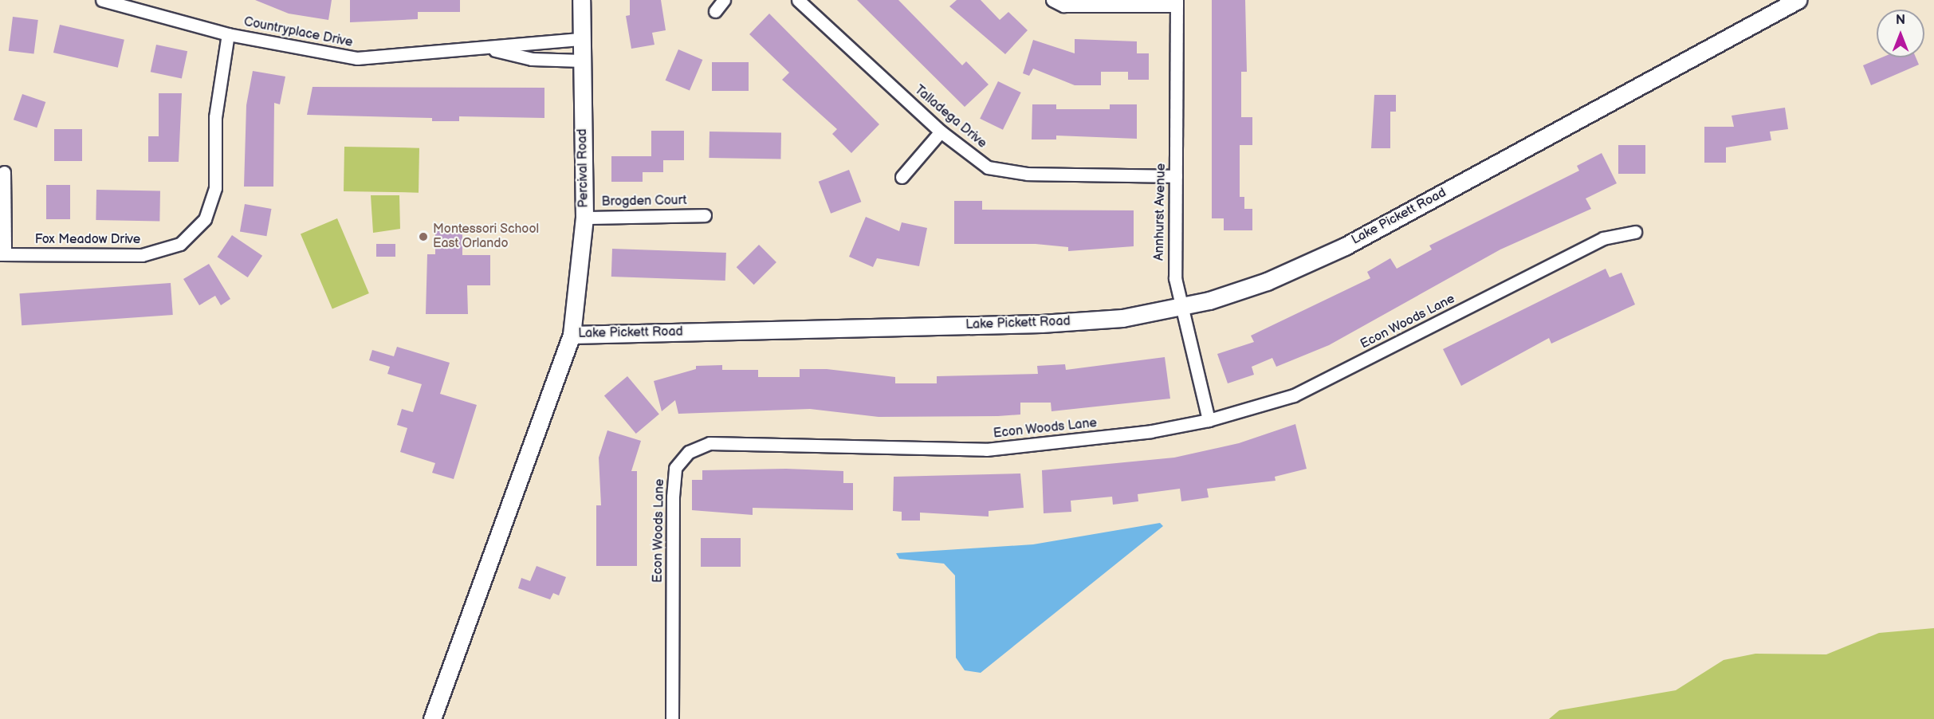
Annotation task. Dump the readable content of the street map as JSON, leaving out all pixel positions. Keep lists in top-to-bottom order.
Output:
{
  "streets": {
    "main road": ["Percival Road", "Lake Pickett Road"],
    "street": [
      "Countryplace Drive",
      "Talladega Drive",
      "Brogden Court",
      "Annhurst Avenue",
      "Fox Meadow Drive",
      "Econ Woods Lane"
    ]
  },
  "crossings": [
    ["Countryplace Drive", "Percival Road"],
    ["Countryplace Drive", "Fox Meadow Drive"],
    ["Talladega Drive", "Annhurst Avenue"],
    ["Percival Road", "Brogden Court"],
    ["Percival Road", "Lake Pickett Road"],
    ["Annhurst Avenue", "Lake Pickett Road"],
    ["Annhurst Avenue", "Econ Woods Lane"]
  ],
  "places": ["Montessori School East Orlando"],
  "north": "top"
}
